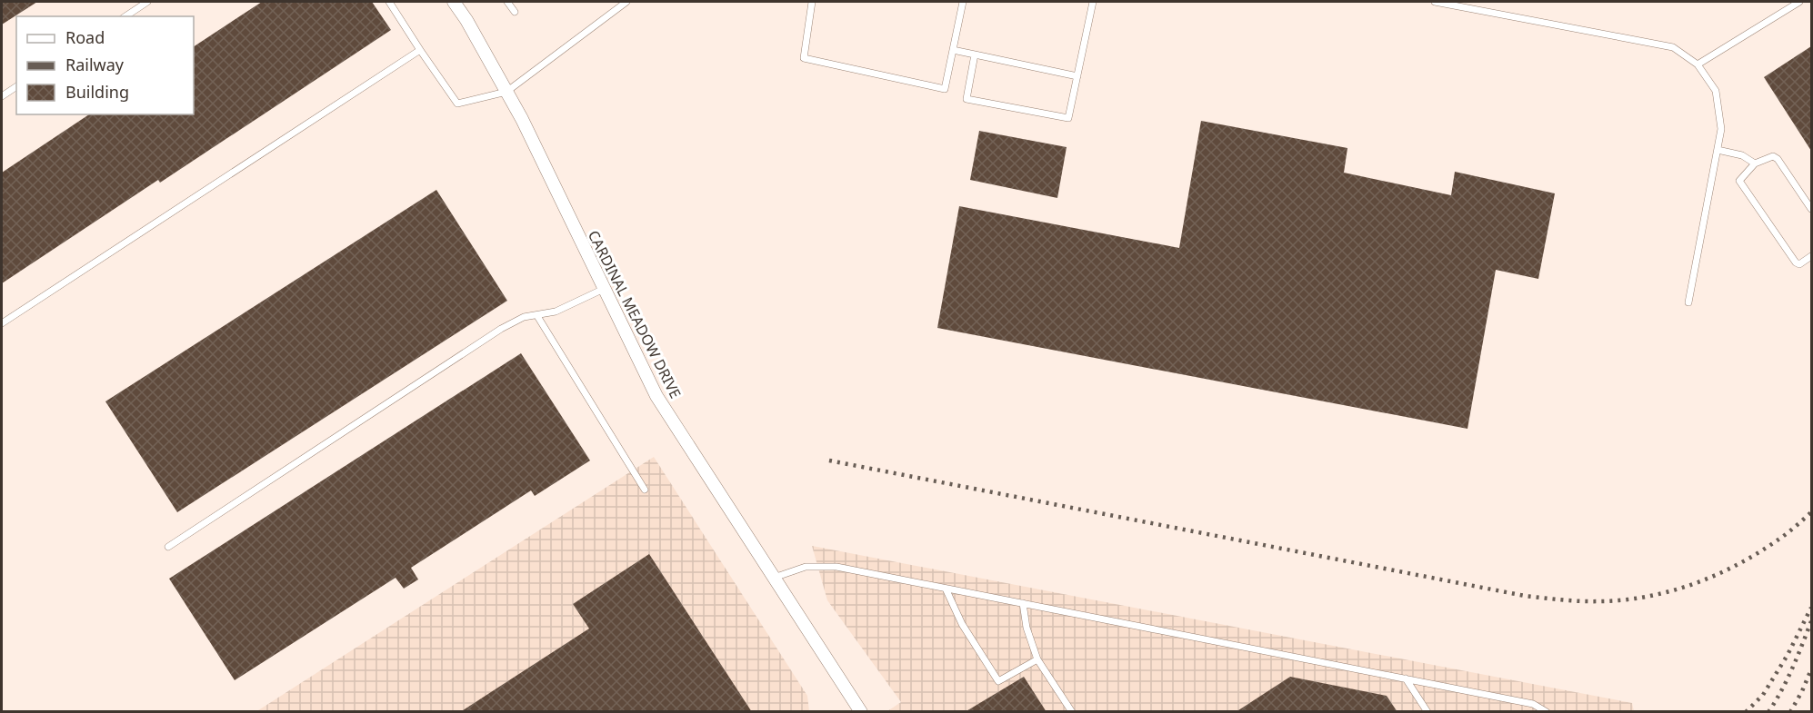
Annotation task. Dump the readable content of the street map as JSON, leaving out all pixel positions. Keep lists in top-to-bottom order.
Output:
{
  "streets": {
    "street": ["CARDINAL MEADOW DRIVE"]
  },
  "legend": ["Road", "Railway", "Building"]
}
